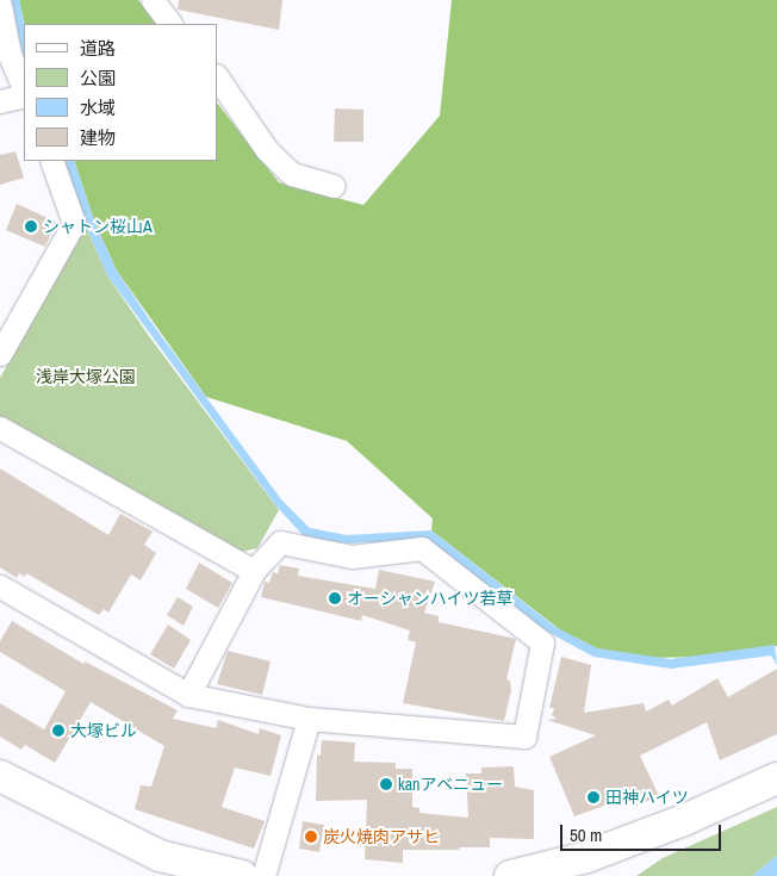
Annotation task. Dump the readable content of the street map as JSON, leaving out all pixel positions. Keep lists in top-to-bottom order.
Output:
{
  "parks": ["浅岸大塚公園"],
  "places": [
    "シャトン桜山A",
    "オーシャンハイツ若草",
    "大塚ビル",
    "kanアベニュー",
    "田神ハイツ",
    "炭火焼肉アサヒ"
  ],
  "legend": [
    "道路",
    "公園",
    "水域",
    "建物"
  ],
  "scale_bar": "50 m"
}
